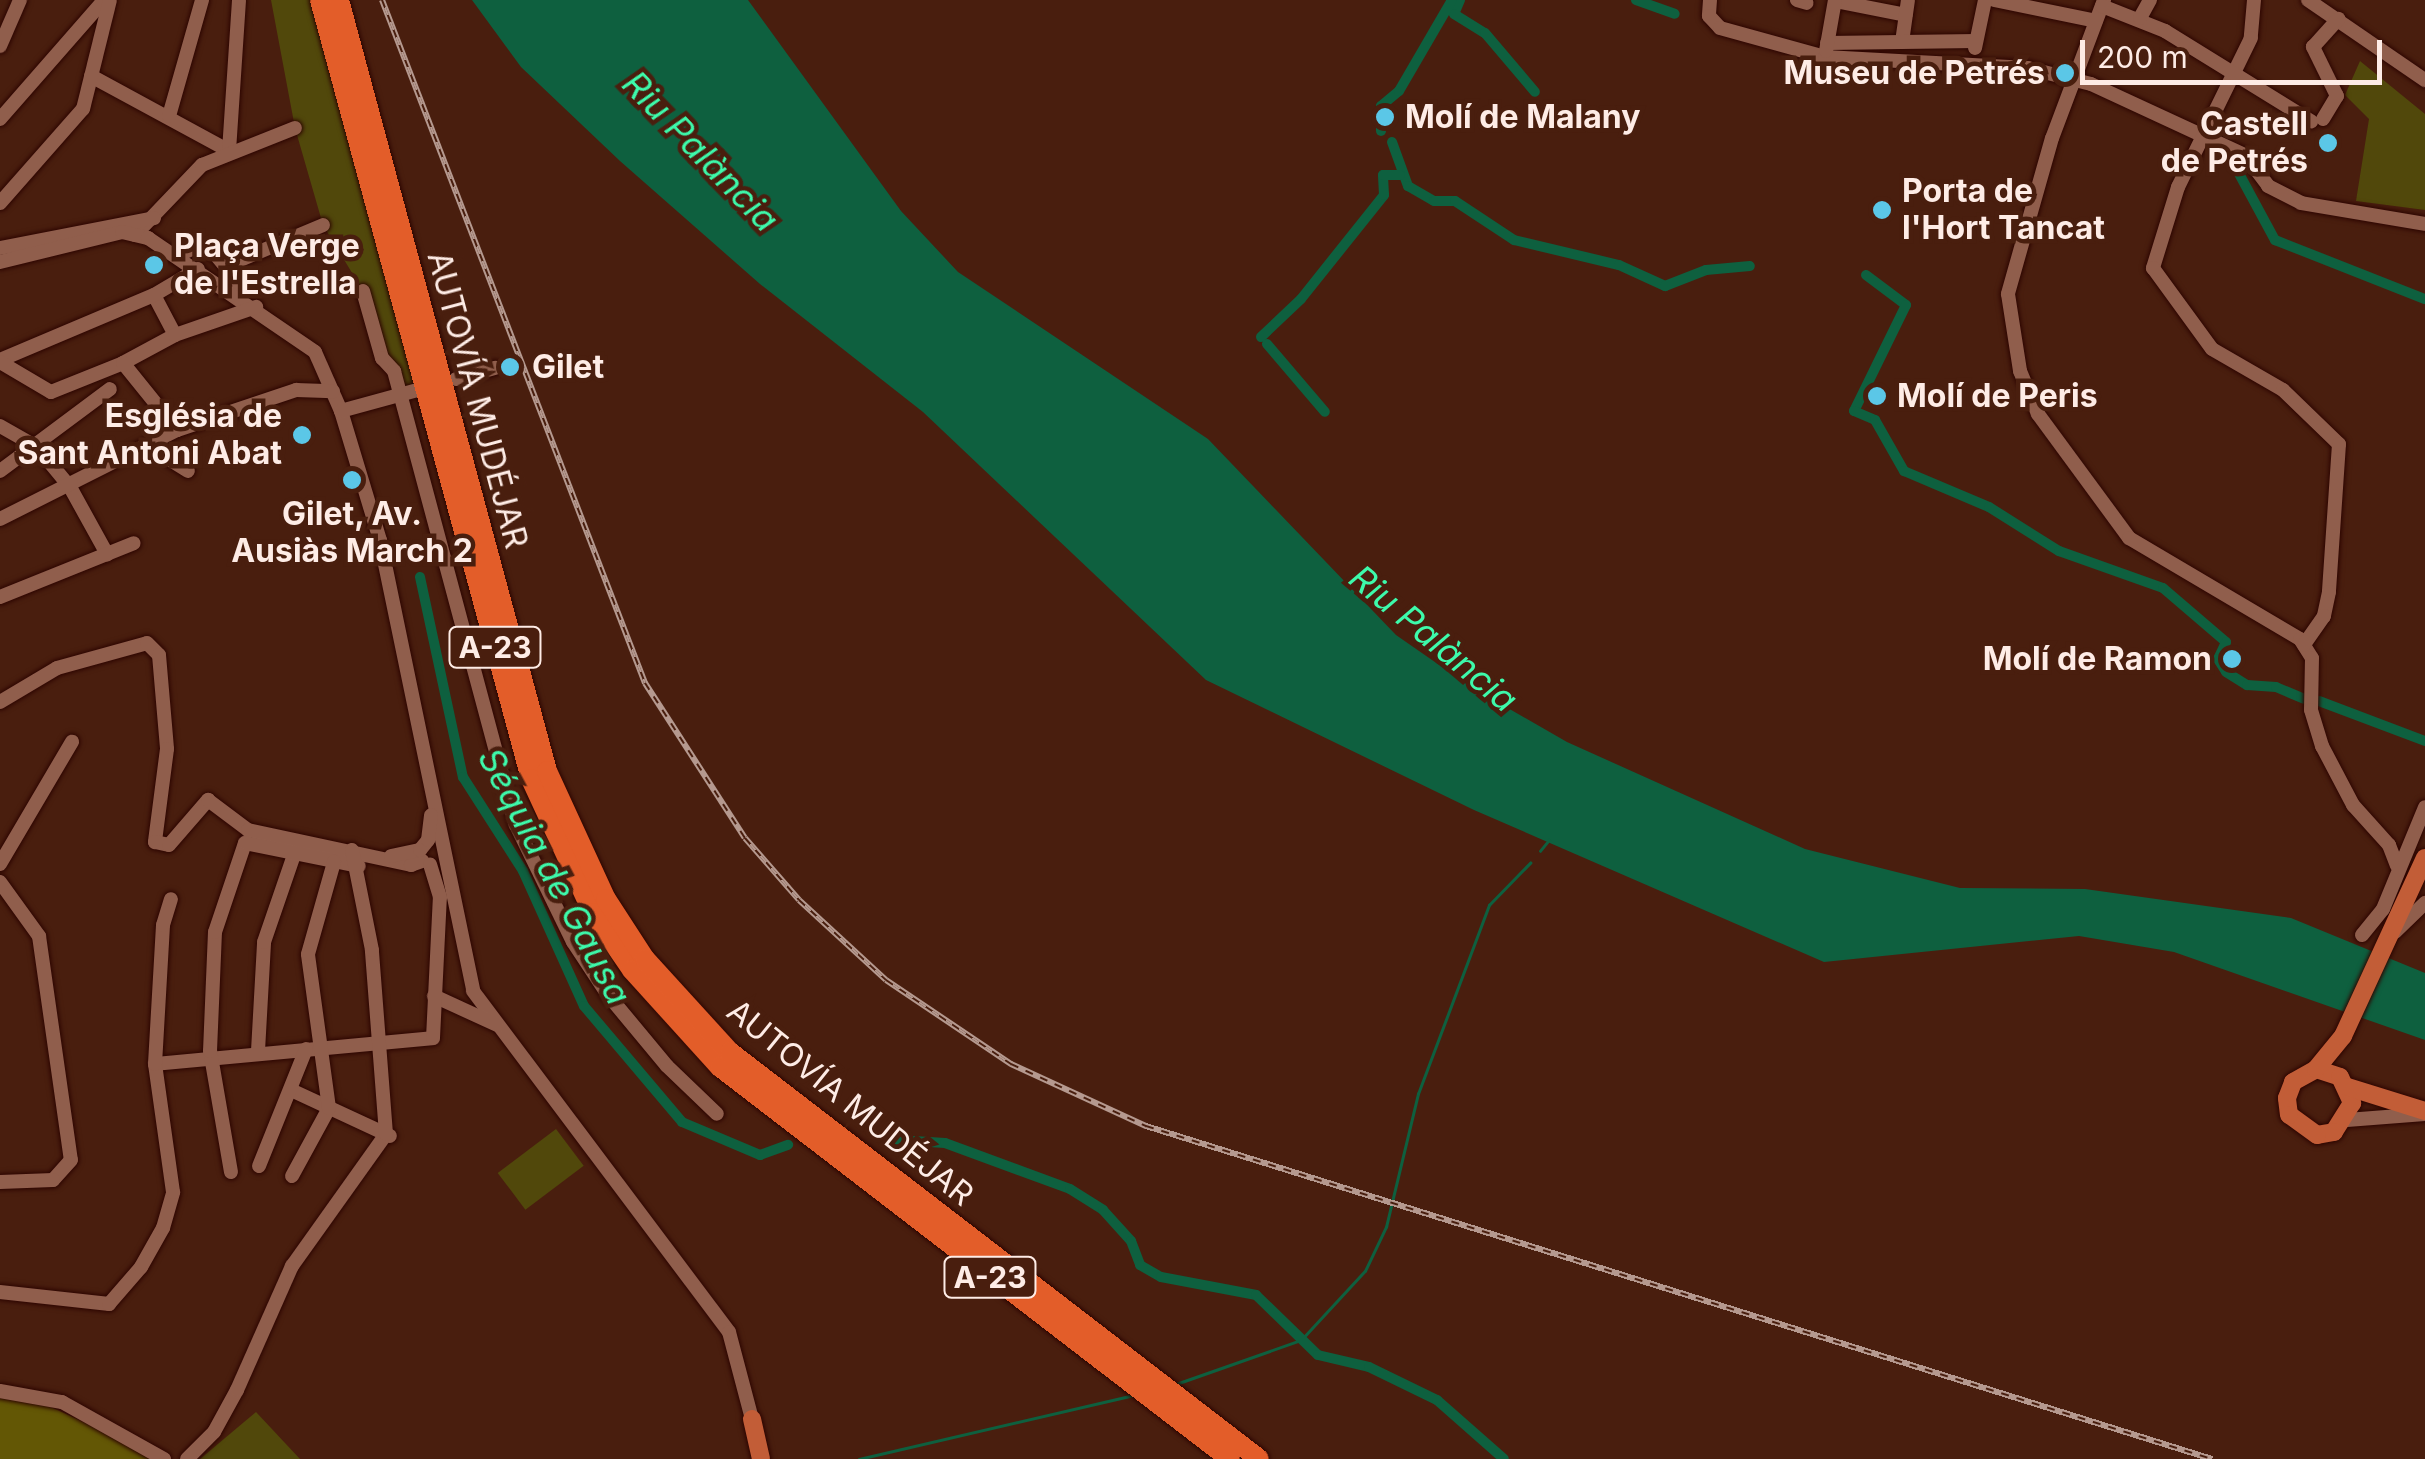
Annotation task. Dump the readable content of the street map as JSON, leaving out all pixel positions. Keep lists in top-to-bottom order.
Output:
{
  "streets": {
    "highway": ["AUTOVÍA MUDÉJAR", "A-23"]
  },
  "water": ["Riu Palància", "Séquia de Gausa"],
  "places": [
    "Museu de Petrés",
    "Molí de Malany",
    "Castell de Petrés",
    "Porta de l'Hort Tancat",
    "Plaça Verge de l'Estrella",
    "Gilet",
    "Molí de Peris",
    "Església de Sant Antoni Abat",
    "Gilet, Av. Ausiàs March 2",
    "Molí de Ramon"
  ],
  "scale_bar": "200 m"
}
